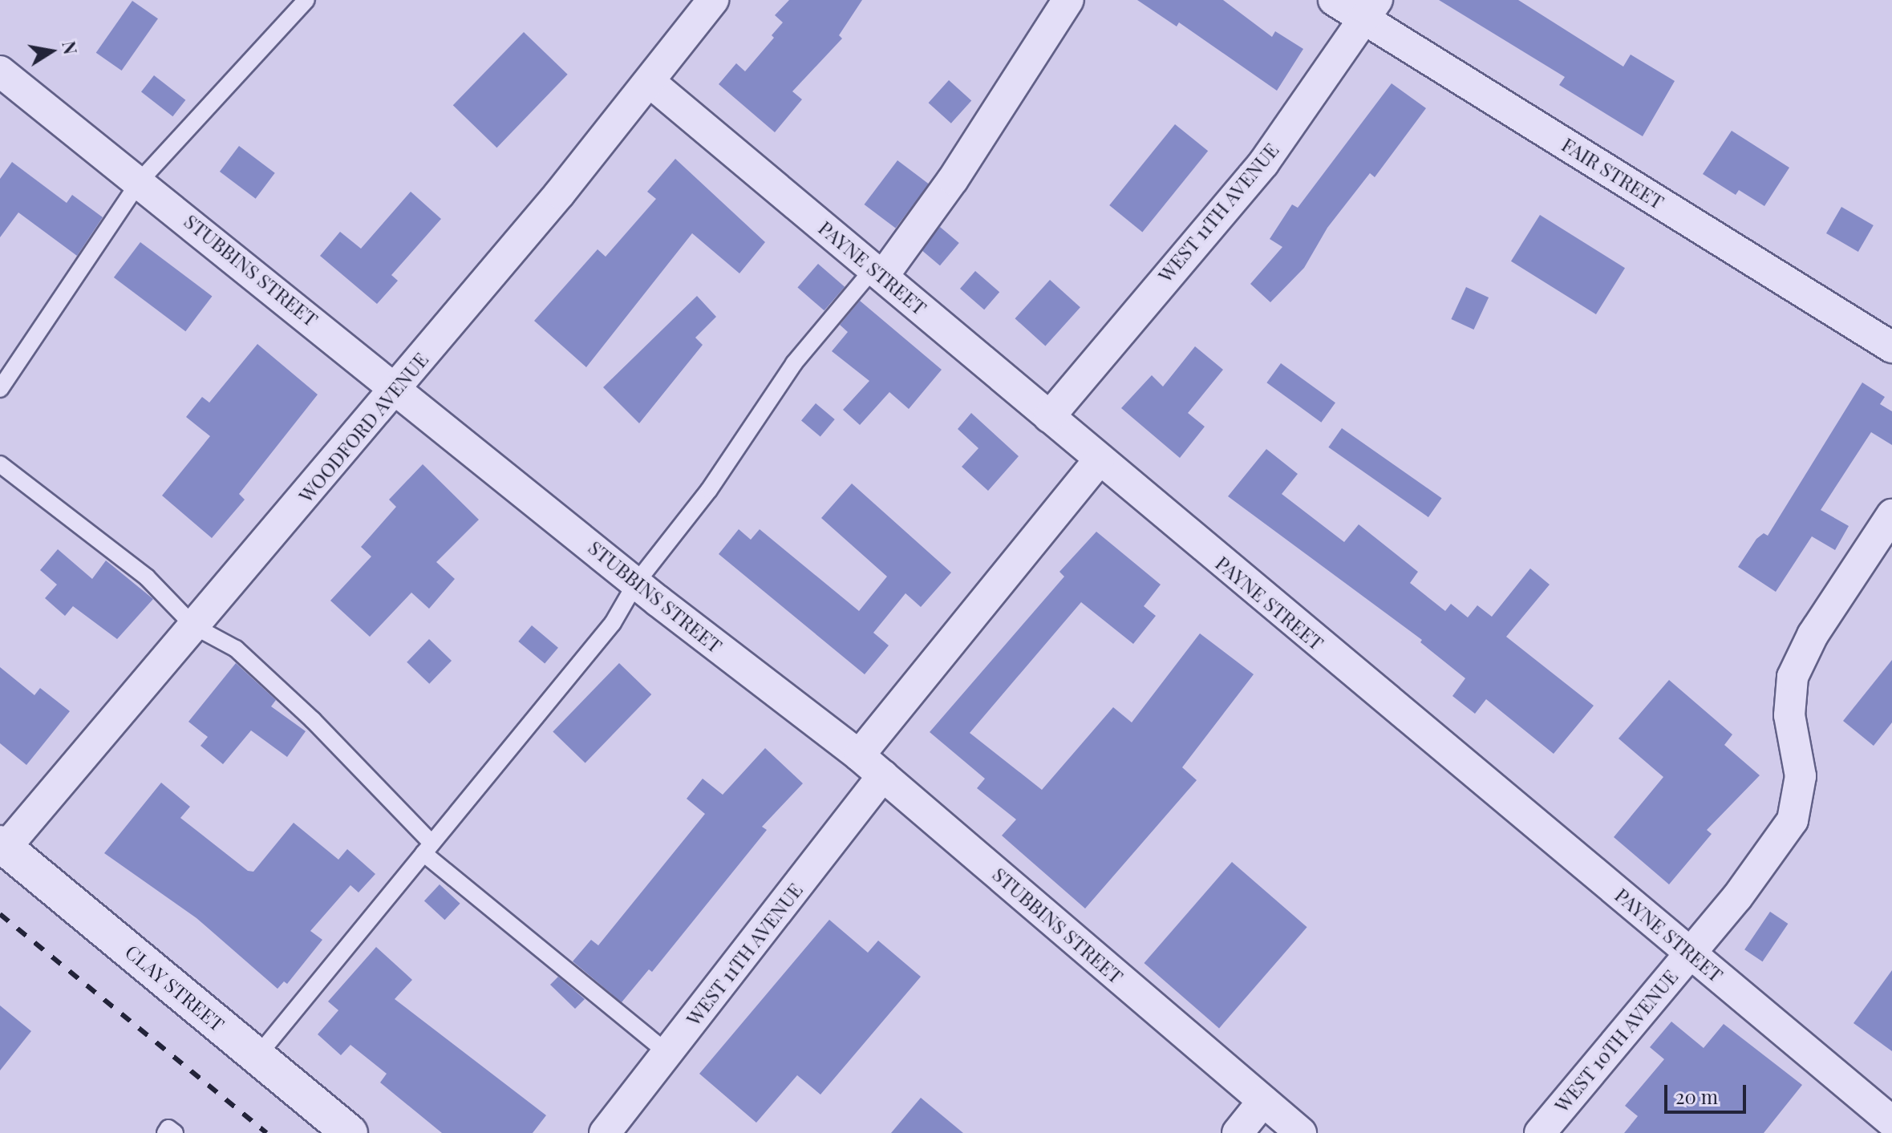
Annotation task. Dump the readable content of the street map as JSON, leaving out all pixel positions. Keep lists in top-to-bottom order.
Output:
{
  "streets": {
    "street": [
      "FAIR STREET",
      "WEST 11TH AVENUE",
      "PAYNE STREET",
      "STUBBINS STREET",
      "WOODFORD AVENUE",
      "CLAY STREET",
      "WEST 10TH AVENUE"
    ]
  },
  "crossings": [
    ["FAIR STREET", "WEST 11TH AVENUE"],
    ["WEST 11TH AVENUE", "PAYNE STREET"],
    ["WEST 11TH AVENUE", "STUBBINS STREET"],
    ["PAYNE STREET", "WOODFORD AVENUE"],
    ["PAYNE STREET", "WEST 10TH AVENUE"],
    ["STUBBINS STREET", "WOODFORD AVENUE"],
    ["WOODFORD AVENUE", "CLAY STREET"]
  ],
  "scale_bar": "20 m",
  "north": "right"
}
